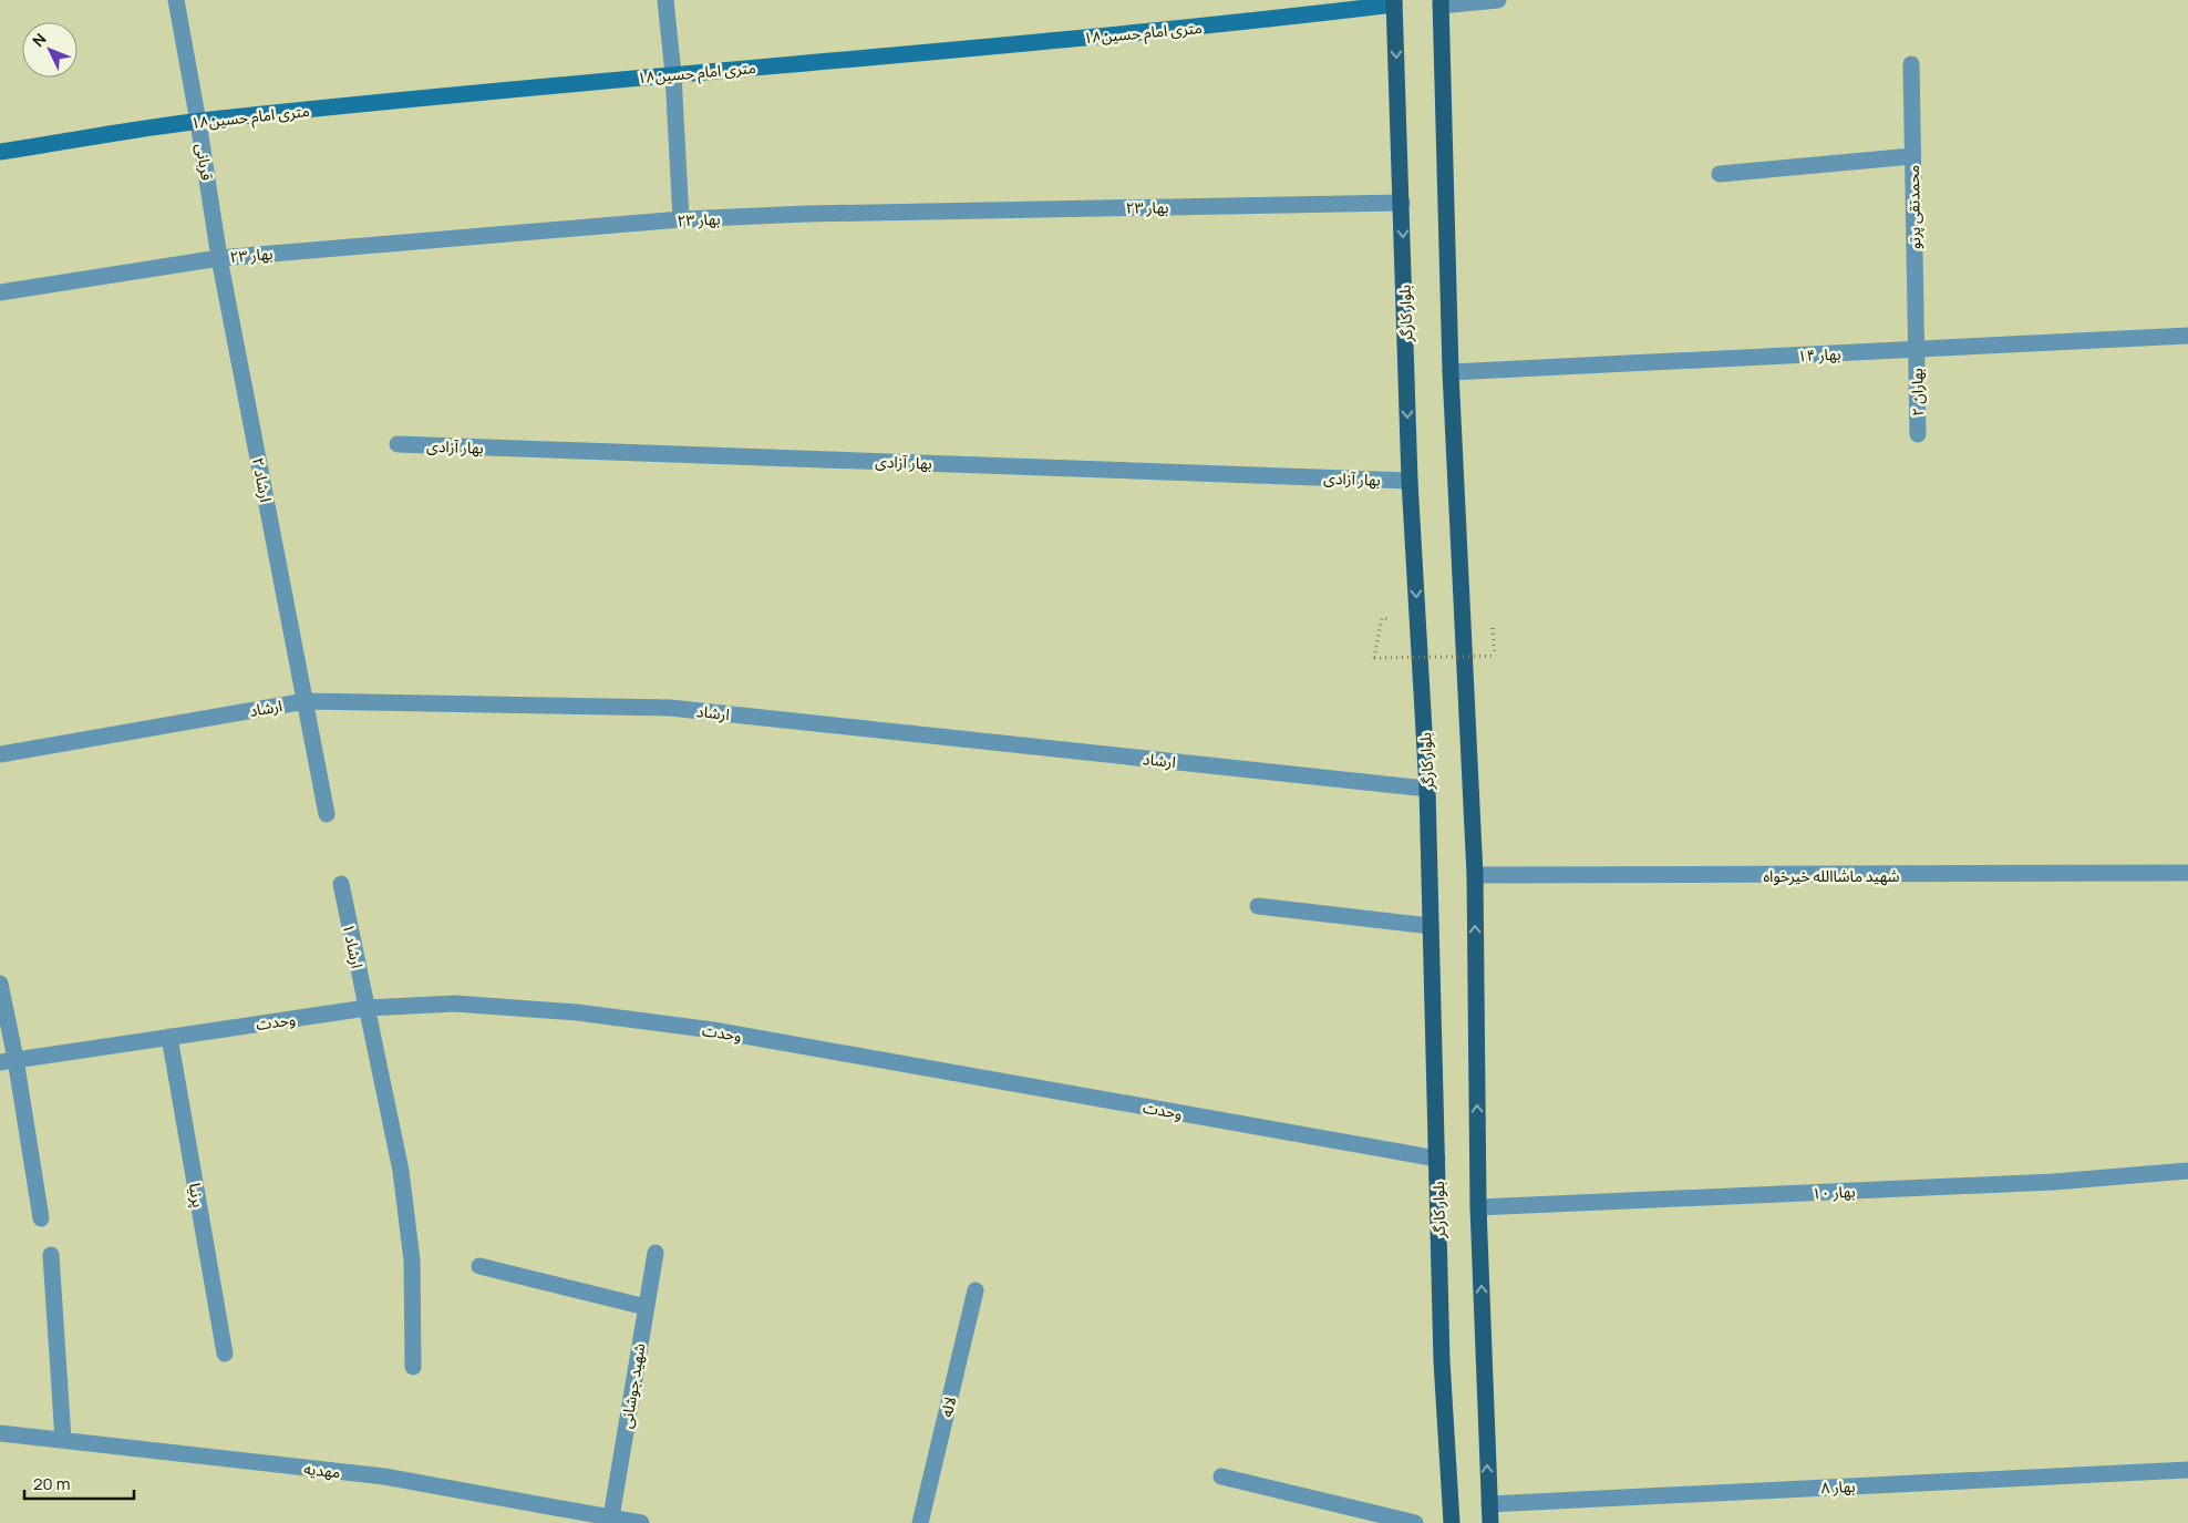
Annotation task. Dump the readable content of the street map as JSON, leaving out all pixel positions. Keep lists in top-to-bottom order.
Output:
{
  "streets": {
    "main road": ["بلوار کارگر"],
    "street": [
      "۱۸متری امام حسین",
      "قربانی",
      "بهار ۲۳",
      "محمدتقی پرتو",
      "بهار ۱۴",
      "بهاران ۲",
      "بهار آزادی",
      "ارشاد ۲",
      "ارشاد",
      "شهید ماشاالله خیرخواه",
      "ارشاد ۱",
      "وحدت",
      "بهار ۱۰",
      "پرنیا",
      "شهید جوشانی",
      "لاله",
      "مهدیه",
      "بهار ۸"
    ]
  },
  "crossings": [
    ["۱۸متری امام حسین", "قربانی"],
    ["۱۸متری امام حسین", "بلوار کارگر"],
    ["قربانی", "بهار ۲۳"],
    ["قربانی", "ارشاد ۲"],
    ["بهار ۲۳", "بلوار کارگر"],
    ["بهار ۲۳", "ارشاد ۲"],
    ["محمدتقی پرتو", "بهار ۱۴"],
    ["محمدتقی پرتو", "بهاران ۲"],
    ["بلوار کارگر", "بهار آزادی"],
    ["بلوار کارگر", "ارشاد"],
    ["بلوار کارگر", "وحدت"],
    ["بهار ۱۴", "بهاران ۲"],
    ["ارشاد ۲", "ارشاد"],
    ["ارشاد ۱", "وحدت"],
    ["وحدت", "پرنیا"],
    ["شهید جوشانی", "مهدیه"]
  ],
  "scale_bar": "20 m",
  "north": "top left"
}
